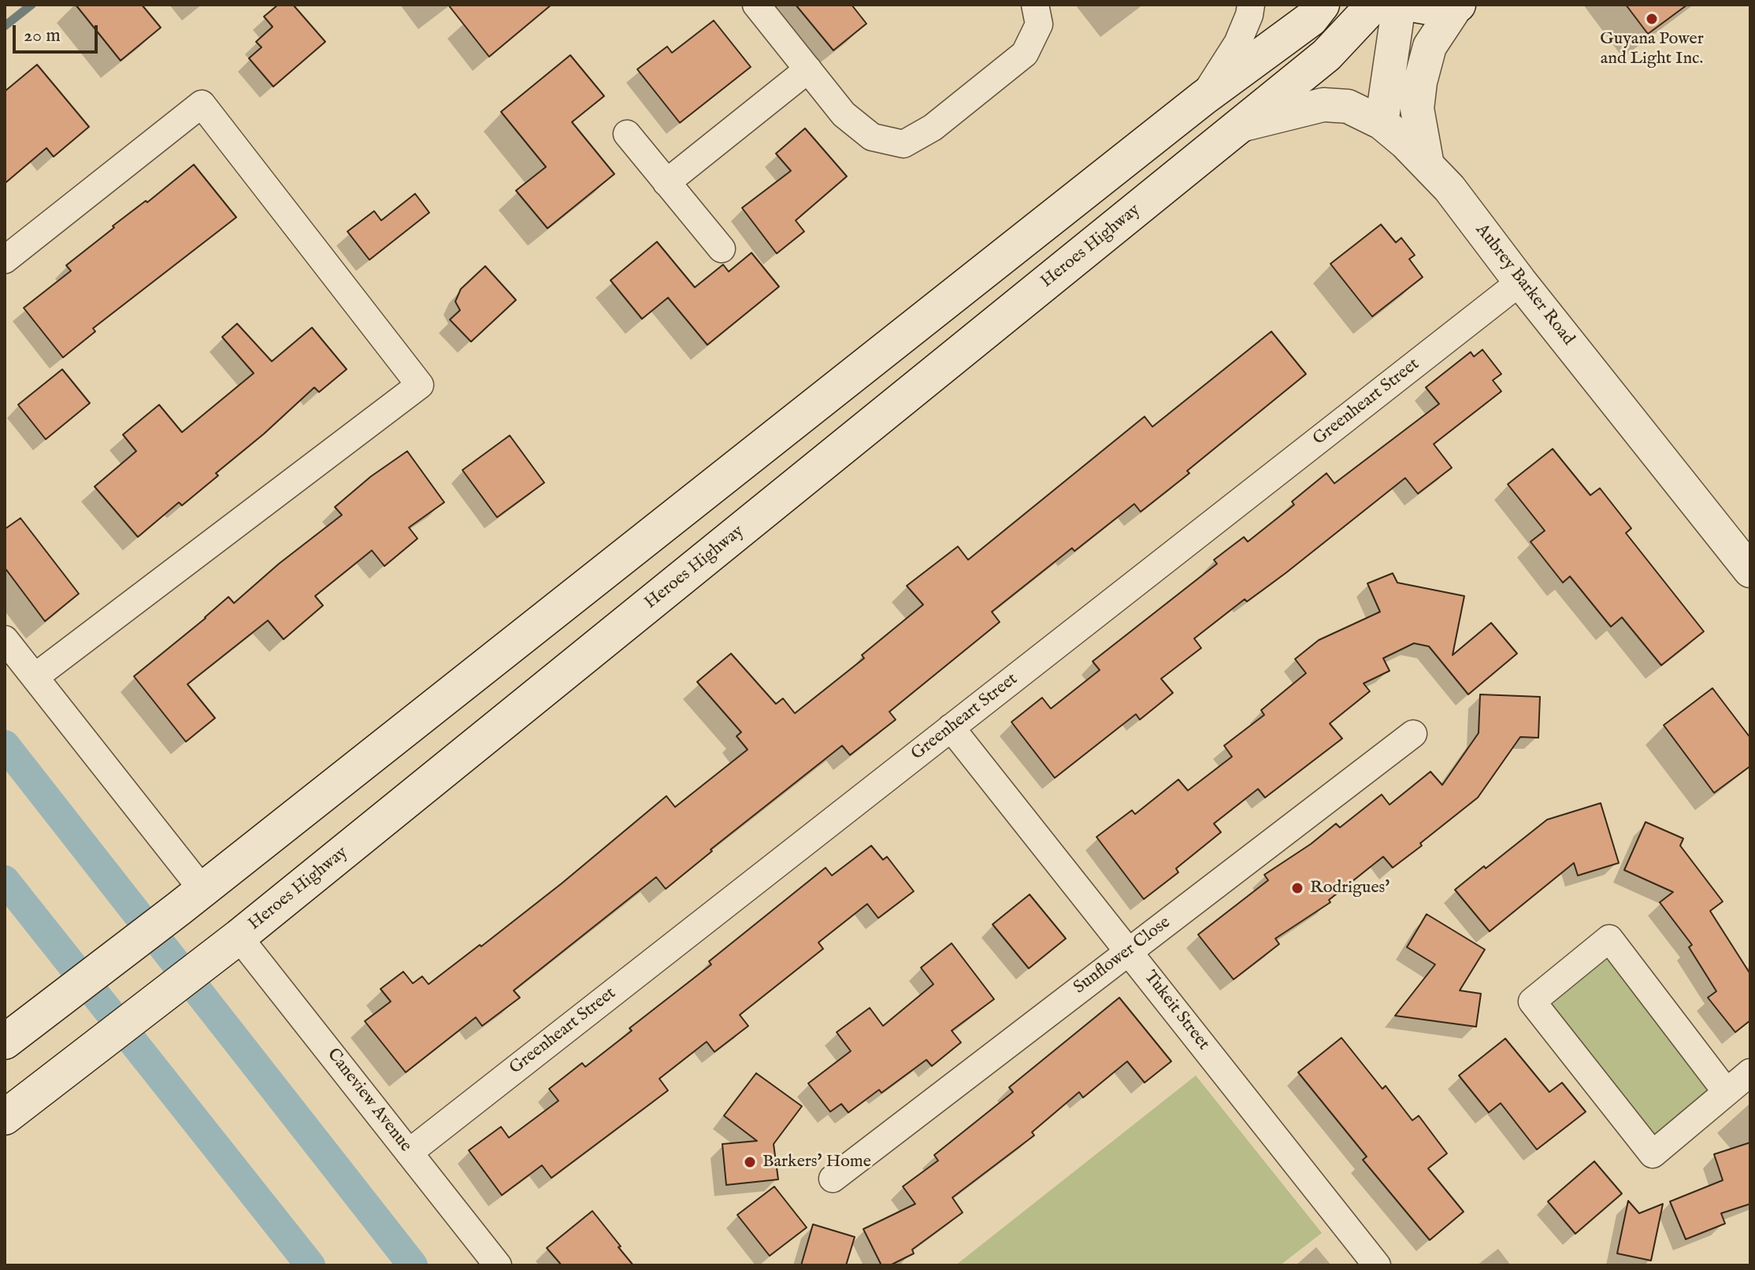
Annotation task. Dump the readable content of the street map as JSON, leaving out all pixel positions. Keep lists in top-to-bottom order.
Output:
{
  "streets": {
    "main road": ["Heroes Highway"],
    "street": [
      "Aubrey Barker Road",
      "Greenheart Street",
      "Sunflower Close",
      "Tukeit Street",
      "Caneview Avenue"
    ]
  },
  "crossings": [
    ["Heroes Highway", "Aubrey Barker Road"],
    ["Heroes Highway", "Caneview Avenue"],
    ["Aubrey Barker Road", "Greenheart Street"],
    ["Greenheart Street", "Tukeit Street"],
    ["Greenheart Street", "Caneview Avenue"],
    ["Sunflower Close", "Tukeit Street"]
  ],
  "places": ["Guyana Power and Light Inc.", "Rodrigues'", "Barkers' Home"],
  "scale_bar": "20 m"
}
